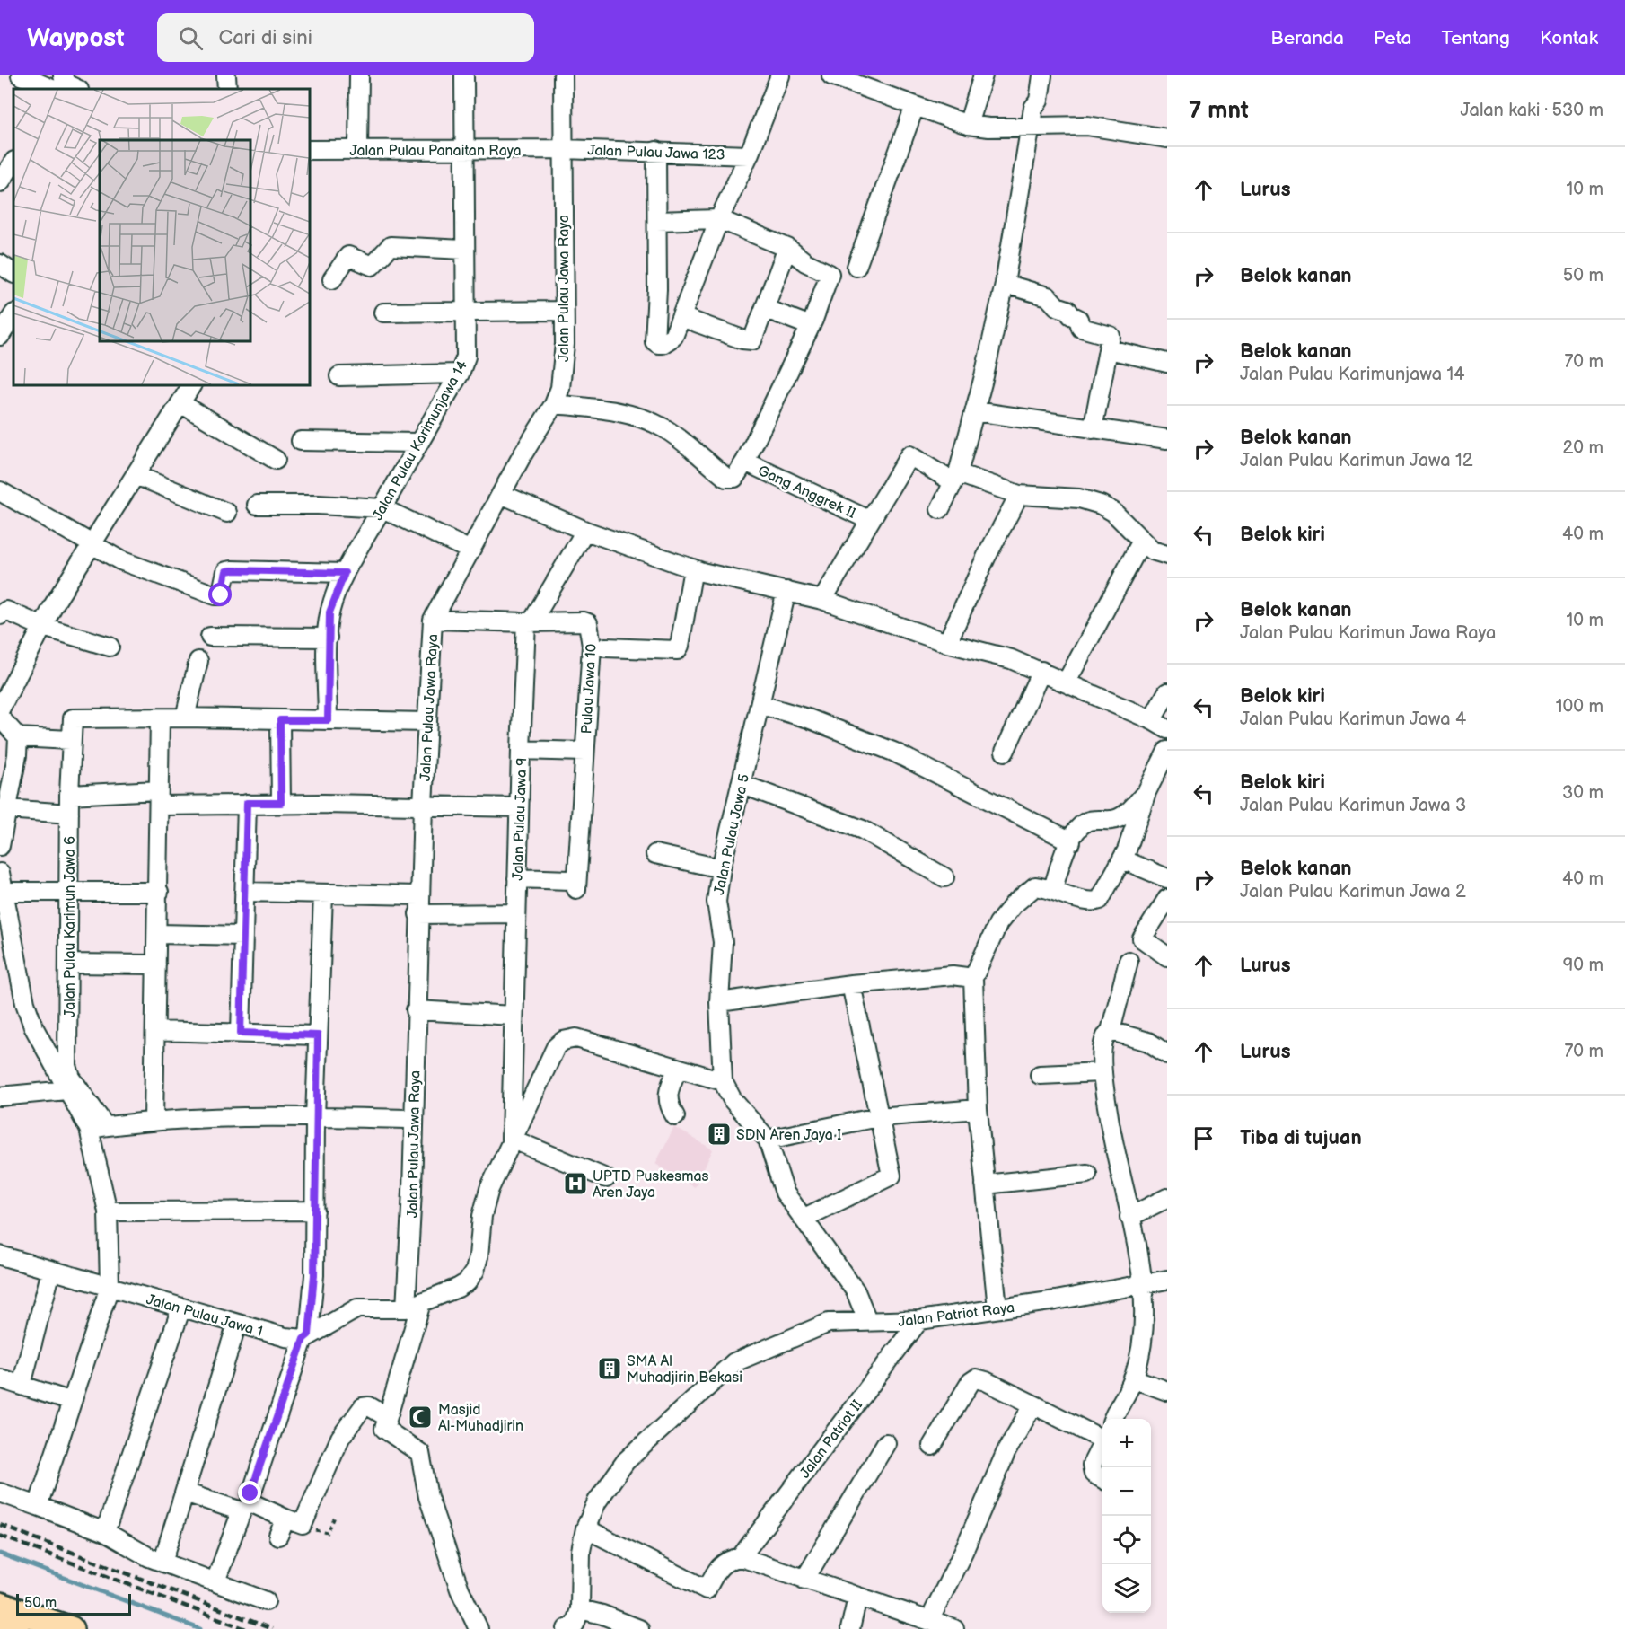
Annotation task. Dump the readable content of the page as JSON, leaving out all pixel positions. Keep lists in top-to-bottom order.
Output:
{
  "streets": {
    "street": [
      "Jalan Pulau Panaitan Raya",
      "Jalan Pulau Jawa 123",
      "Jalan Pulau Jawa Raya",
      "Jalan Pulau Karimunjawa 14",
      "Gang Anggrek II",
      "Pulau Jawa 10",
      "Jalan Pulau Jawa 9",
      "Jalan Pulau Jawa 5",
      "Jalan Pulau Karimun Jawa 6",
      "Jalan Patriot Raya",
      "Jalan Pulau Jawa 1",
      "Jalan Patriot II"
    ]
  },
  "crossings": [
    ["Jalan Pulau Panaitan Raya", "Jalan Pulau Jawa 123"],
    ["Jalan Pulau Panaitan Raya", "Jalan Pulau Jawa Raya"],
    ["Jalan Pulau Panaitan Raya", "Jalan Pulau Karimunjawa 14"],
    ["Jalan Pulau Jawa 123", "Jalan Pulau Jawa Raya"],
    ["Jalan Pulau Jawa Raya", "Pulau Jawa 10"],
    ["Pulau Jawa 10", "Jalan Pulau Jawa 9"],
    ["Jalan Patriot Raya", "Jalan Patriot II"]
  ],
  "places": {
    "building": ["SDN Aren Jaya I", "SMA Al Muhadjirin Bekasi"],
    "hospital": ["UPTD Puskesmas Aren Jaya"],
    "mosque": ["Masjid Al-Muhadjirin"]
  },
  "scale_bar": "50 m",
  "page": {
    "header": "Waypost",
    "search": "Cari di sini",
    "nav": [
      "Beranda",
      "Peta",
      "Tentang",
      "Kontak"
    ],
    "heading": ["7 mnt", "Jalan kaki · 530 m"],
    "list": [
      ["Lurus", "10 m"],
      ["Belok kanan", "50 m"],
      ["Belok kanan", "Jalan Pulau Karimunjawa 14", "70 m"],
      ["Belok kanan", "Jalan Pulau Karimun Jawa 12", "20 m"],
      ["Belok kiri", "40 m"],
      ["Belok kanan", "Jalan Pulau Karimun Jawa Raya", "10 m"],
      ["Belok kiri", "Jalan Pulau Karimun Jawa 4", "100 m"],
      ["Belok kiri", "Jalan Pulau Karimun Jawa 3", "30 m"],
      ["Belok kanan", "Jalan Pulau Karimun Jawa 2", "40 m"],
      ["Lurus", "90 m"],
      ["Lurus", "70 m"],
      "Tiba di tujuan"
    ],
    "map_buttons": ["+", "−"],
    "scale": "50 m"
  }
}
